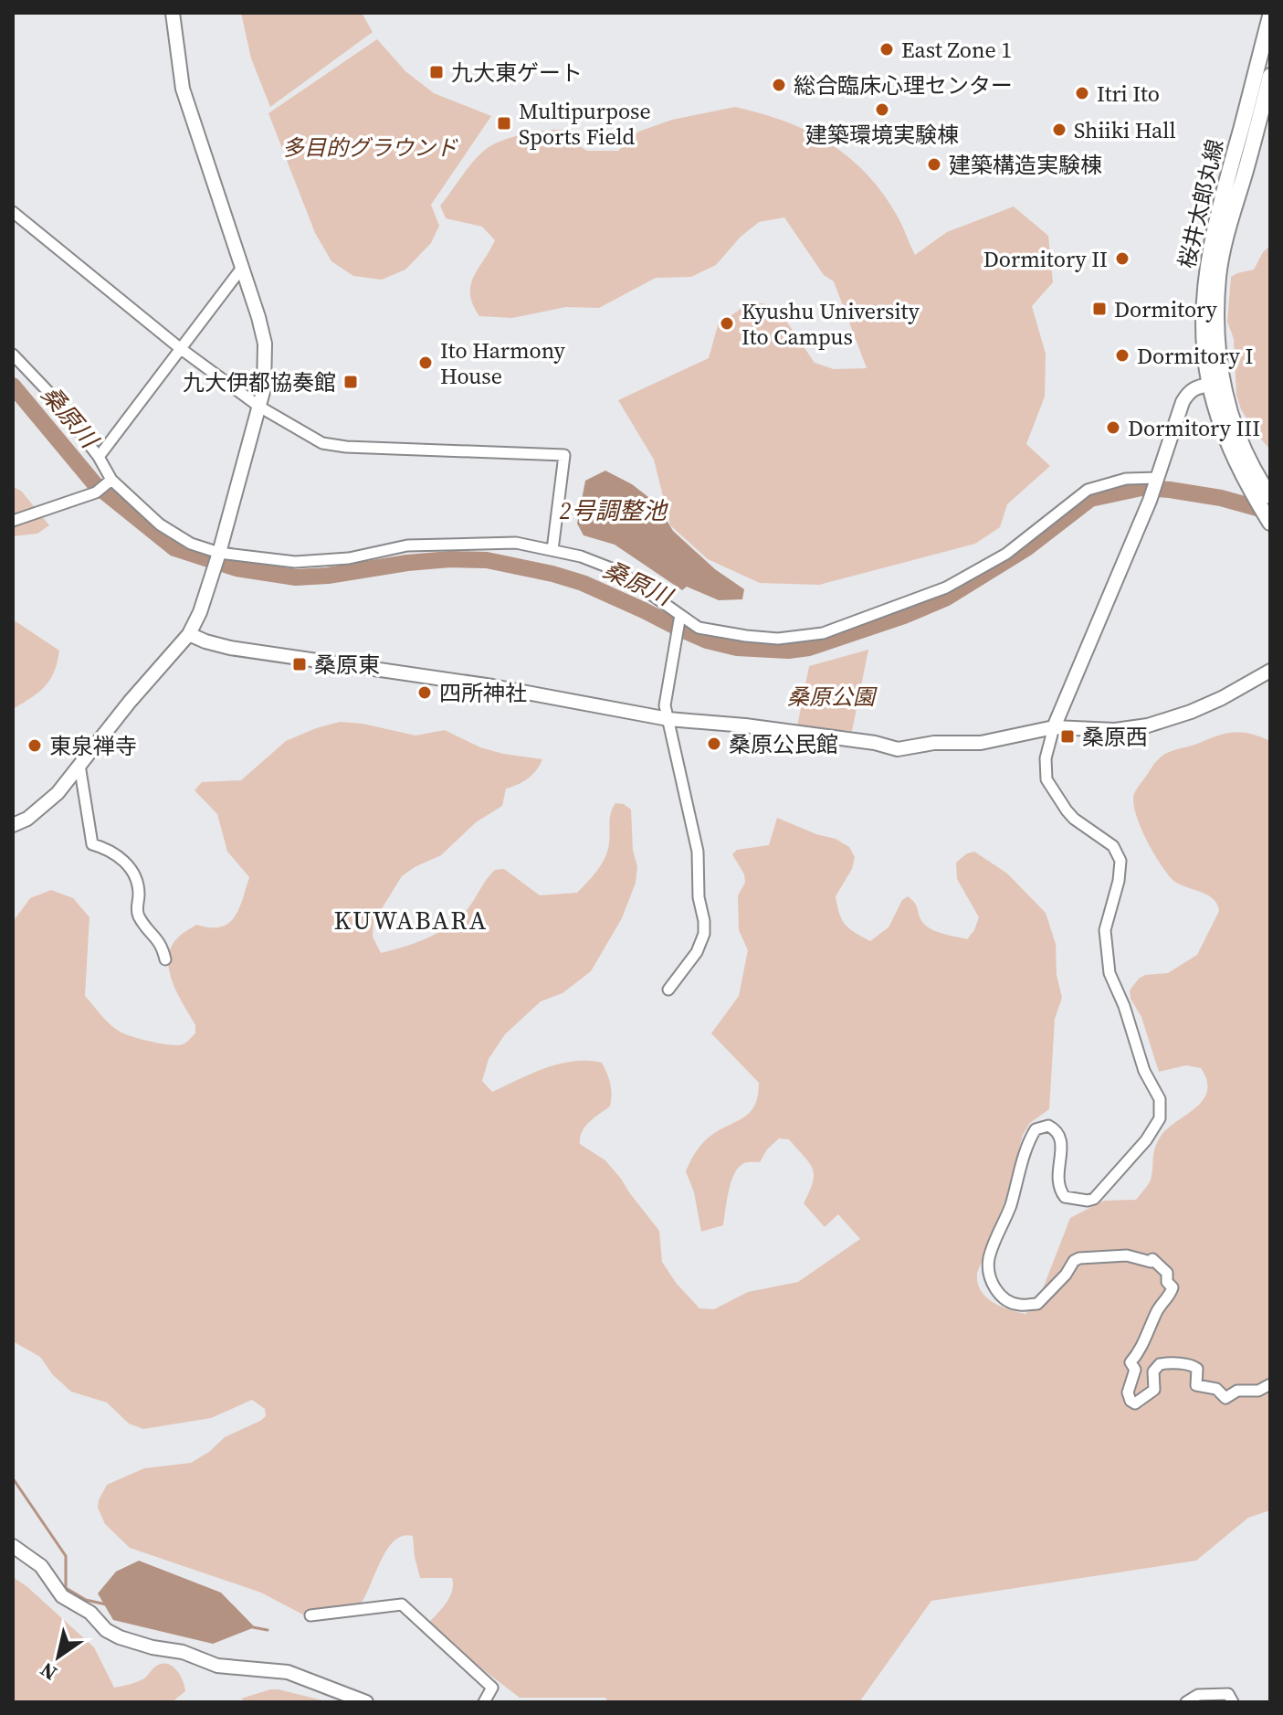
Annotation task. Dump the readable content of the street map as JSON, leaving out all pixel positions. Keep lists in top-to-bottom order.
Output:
{
  "streets": {
    "main road": ["桜井太郎丸線"]
  },
  "districts": ["KUWABARA"],
  "water": ["桑原川", "2号調整池"],
  "parks": ["多目的グラウンド", "桑原公園"],
  "places": {
    "other": [
      "East Zone 1",
      "総合臨床心理センター",
      "Itri Ito",
      "建築環境実験棟",
      "Shiiki Hall",
      "建築構造実験棟",
      "Dormitory II",
      "Kyushu University Ito Campus",
      "Dormitory I",
      "Ito Harmony House",
      "Dormitory III",
      "四所神社",
      "桑原公民館",
      "東泉禅寺"
    ],
    "transit": [
      "九大東ゲート",
      "Multipurpose Sports Field",
      "Dormitory",
      "九大伊都協奏館",
      "桑原東",
      "桑原西"
    ]
  },
  "north": "bottom left"
}
